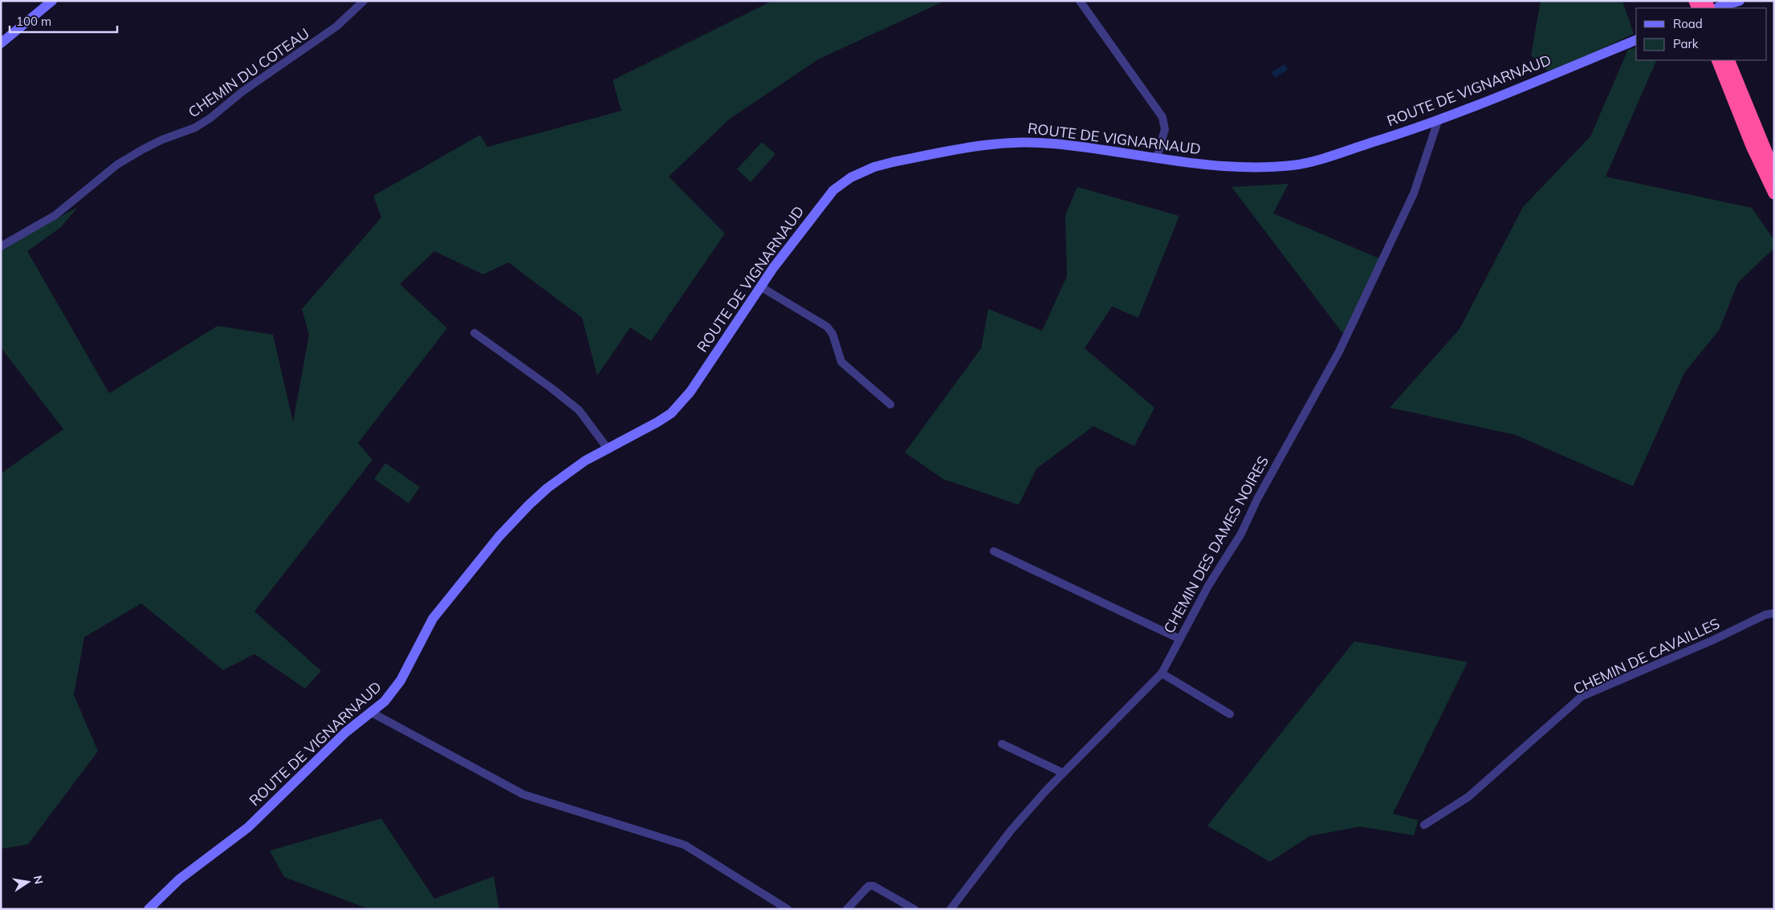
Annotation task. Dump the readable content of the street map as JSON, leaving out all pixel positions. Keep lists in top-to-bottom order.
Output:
{
  "streets": {
    "street": [
      "CHEMIN DU COTEAU",
      "ROUTE DE VIGNARNAUD",
      "CHEMIN DES DAMES NOIRES",
      "CHEMIN DE CAVAILLES"
    ]
  },
  "crossings": [
    ["ROUTE DE VIGNARNAUD", "CHEMIN DES DAMES NOIRES"]
  ],
  "legend": ["Road", "Park"],
  "scale_bar": "100 m",
  "north": "right"
}
